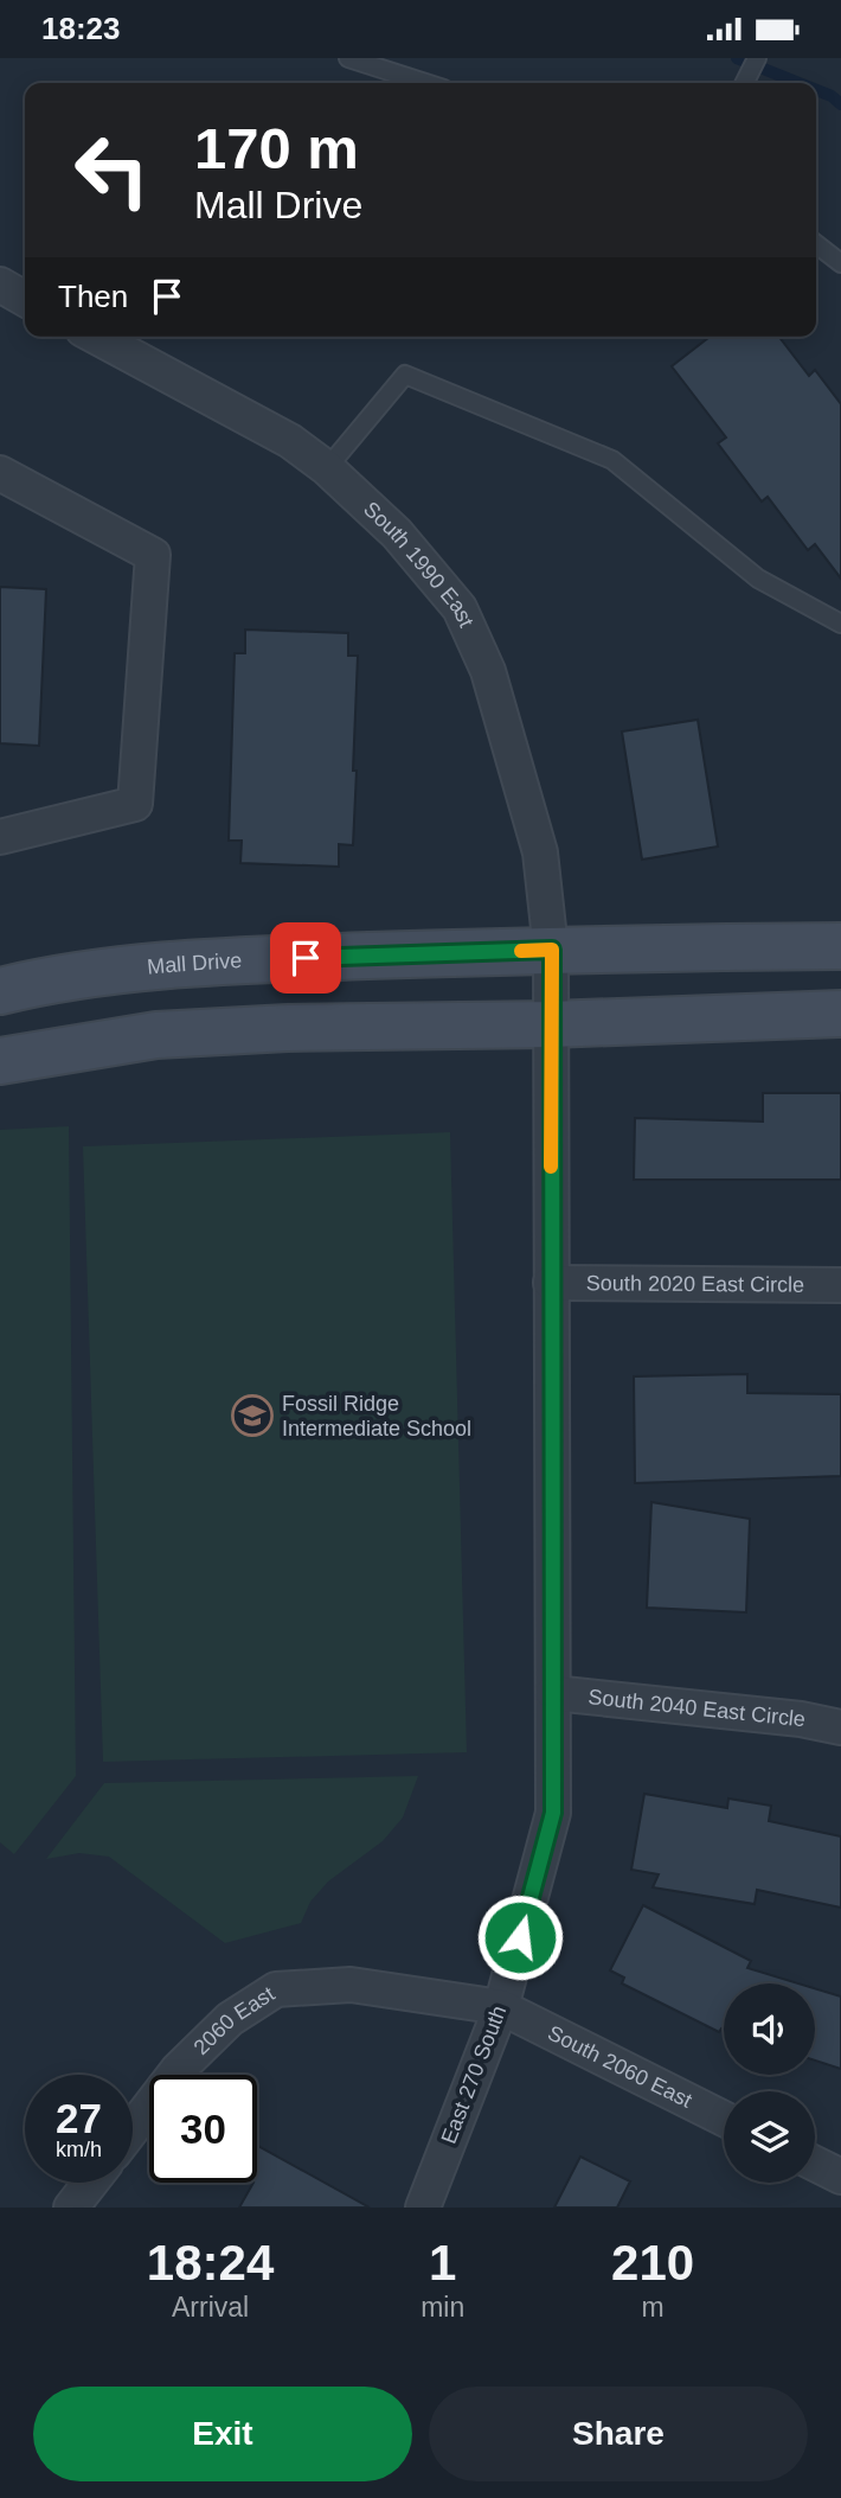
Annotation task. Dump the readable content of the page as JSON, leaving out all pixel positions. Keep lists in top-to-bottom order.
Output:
{
  "streets": {
    "main road": ["Mall Drive"],
    "street": [
      "South 1990 East",
      "South 2020 East Circle",
      "South 2040 East Circle",
      "2060 East",
      "South 2060 East",
      "East 270 South"
    ]
  },
  "crossings": [
    ["South 1990 East", "Mall Drive"],
    ["South 1990 East", "East 270 South"],
    ["Mall Drive", "East 270 South"],
    ["South 2020 East Circle", "East 270 South"],
    ["South 2040 East Circle", "East 270 South"],
    ["2060 East", "South 2060 East"],
    ["2060 East", "East 270 South"],
    ["South 2060 East", "East 270 South"]
  ],
  "places": {
    "school or university": ["Fossil Ridge Intermediate School"]
  },
  "page": {
    "status": "18:23",
    "turn": ["170 m", "Mall Drive"],
    "then": "Then",
    "speed": "27 km/h",
    "limit": "30",
    "eta": [
      "18:24",
      "Arrival",
      "1",
      "min",
      "210",
      "m"
    ],
    "buttons": ["Exit", "Share"]
  }
}
